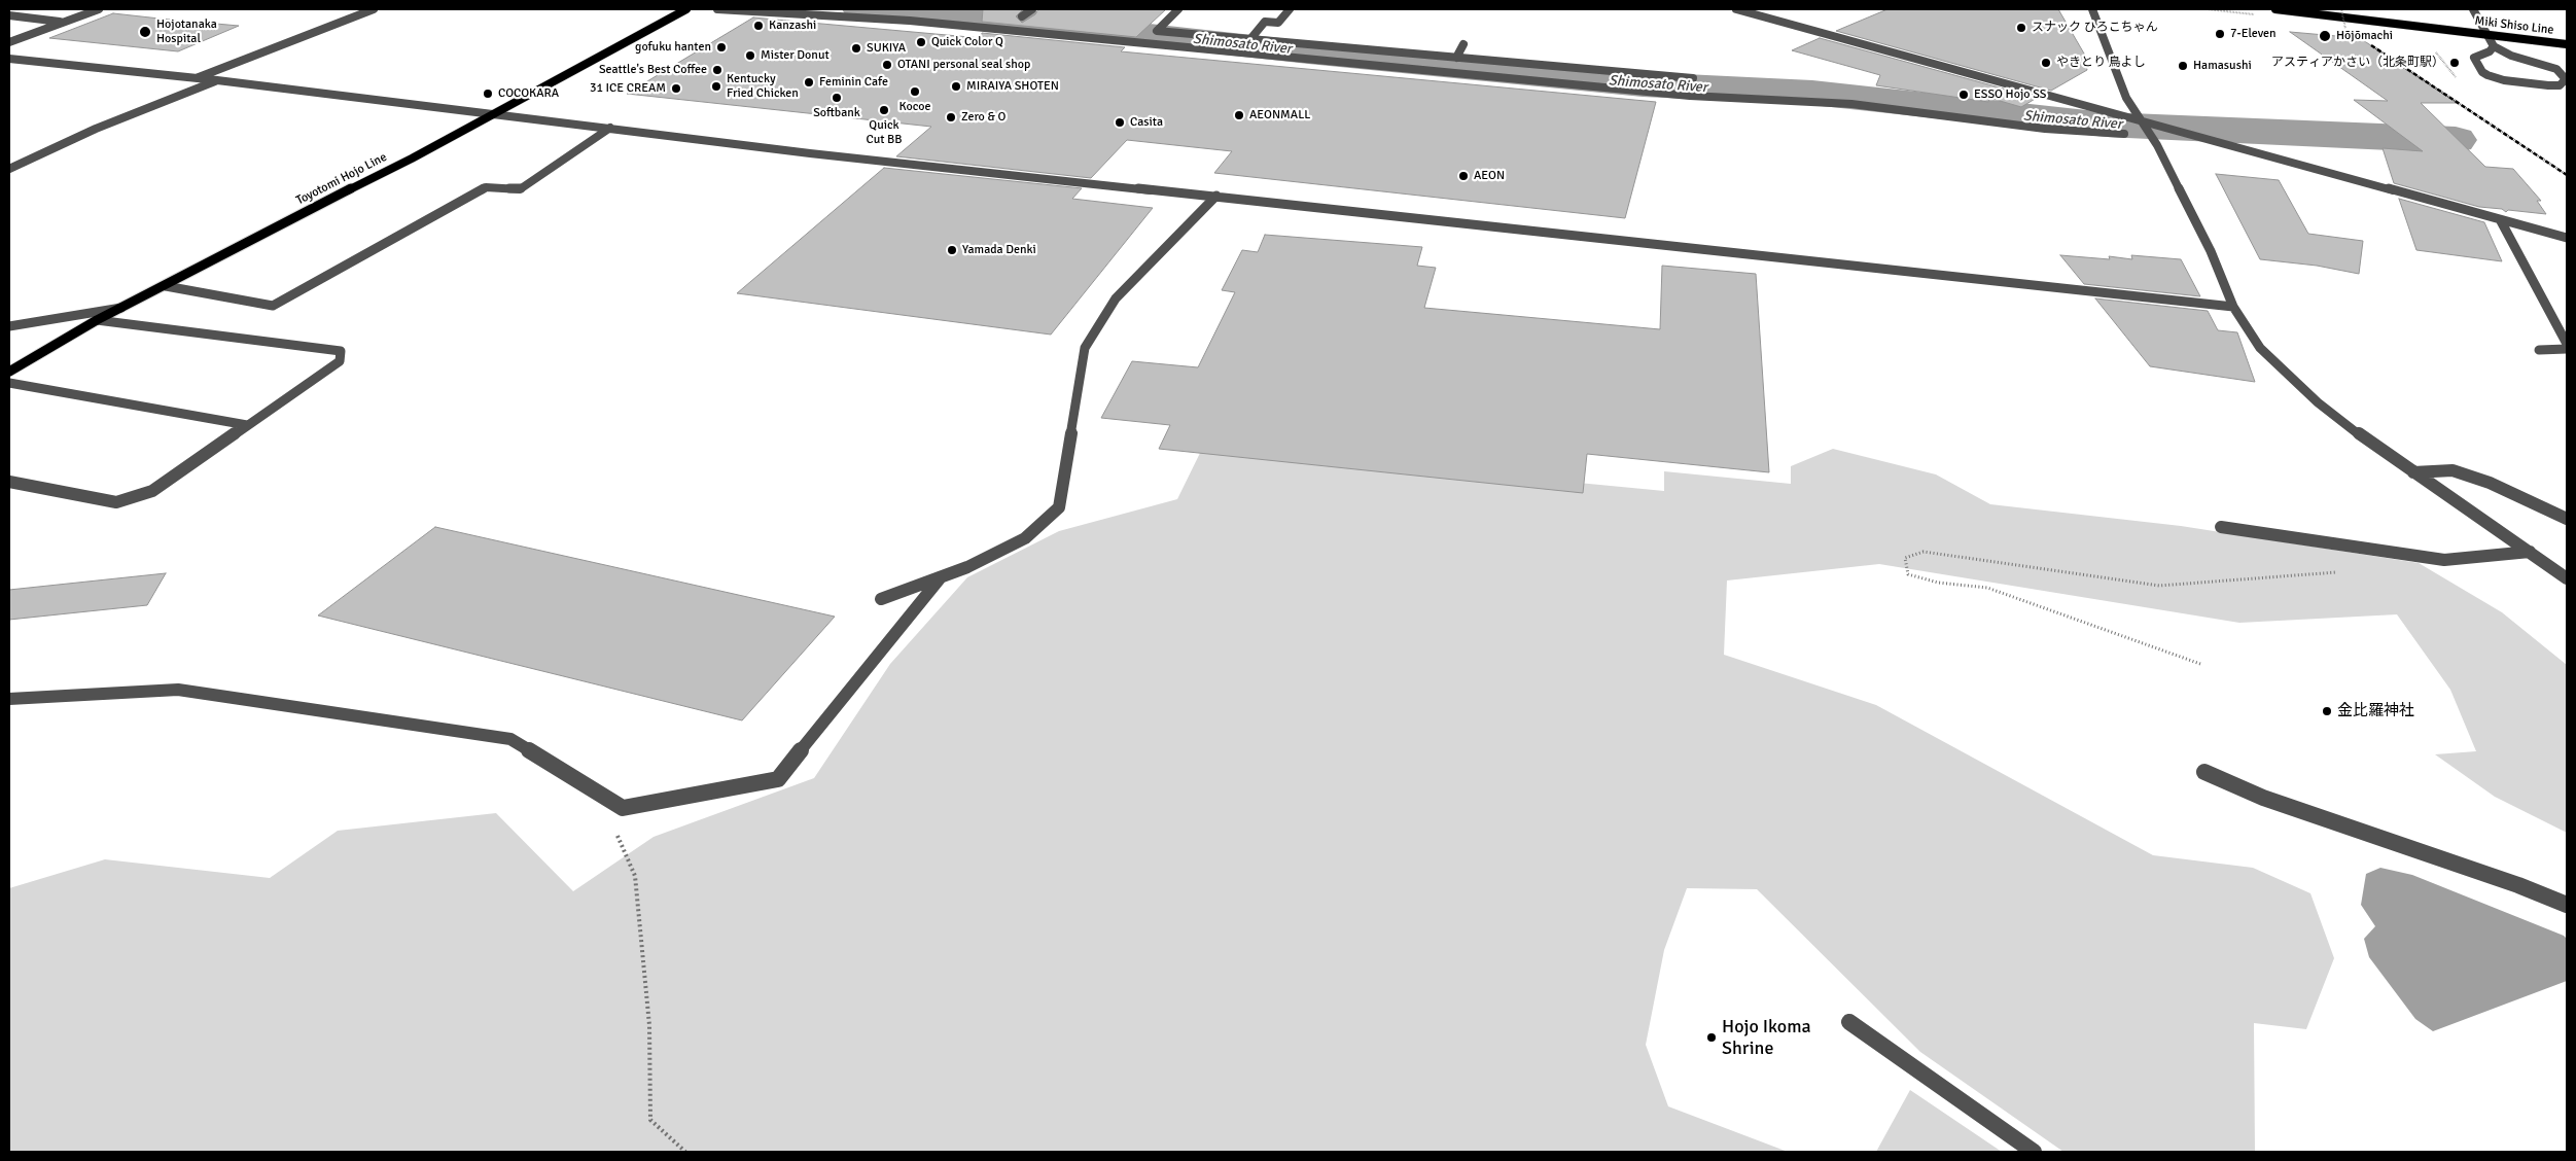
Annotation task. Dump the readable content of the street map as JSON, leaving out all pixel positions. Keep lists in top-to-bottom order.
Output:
{
  "streets": {
    "main road": ["Miki Shiso Line", "Toyotomi Hojo Line"]
  },
  "water": ["Shimosato River"],
  "places": [
    "Kanzashi",
    "スナック ひろこちゃん",
    "Hojotanaka Hospital",
    "7-Eleven",
    "Hōjōmachi",
    "Quick Color Q",
    "gofuku hanten",
    "SUKIYA",
    "Mister Donut",
    "やきとり 鳥よし",
    "アスティアかさい（北条町駅）",
    "OTANI personal seal shop",
    "Hamasushi",
    "Seattle's Best Coffee",
    "Feminin Cafe",
    "Kentucky Fried Chicken",
    "MIRAIYA SHOTEN",
    "31 ICE CREAM",
    "Kocoe",
    "COCOKARA",
    "ESSO Hojo SS",
    "Softbank",
    "Quick Cut BB",
    "AEONMALL",
    "Zero & O",
    "Casita",
    "AEON",
    "Yamada Denki",
    "金比羅神社",
    "Hojo Ikoma Shrine"
  ]
}
